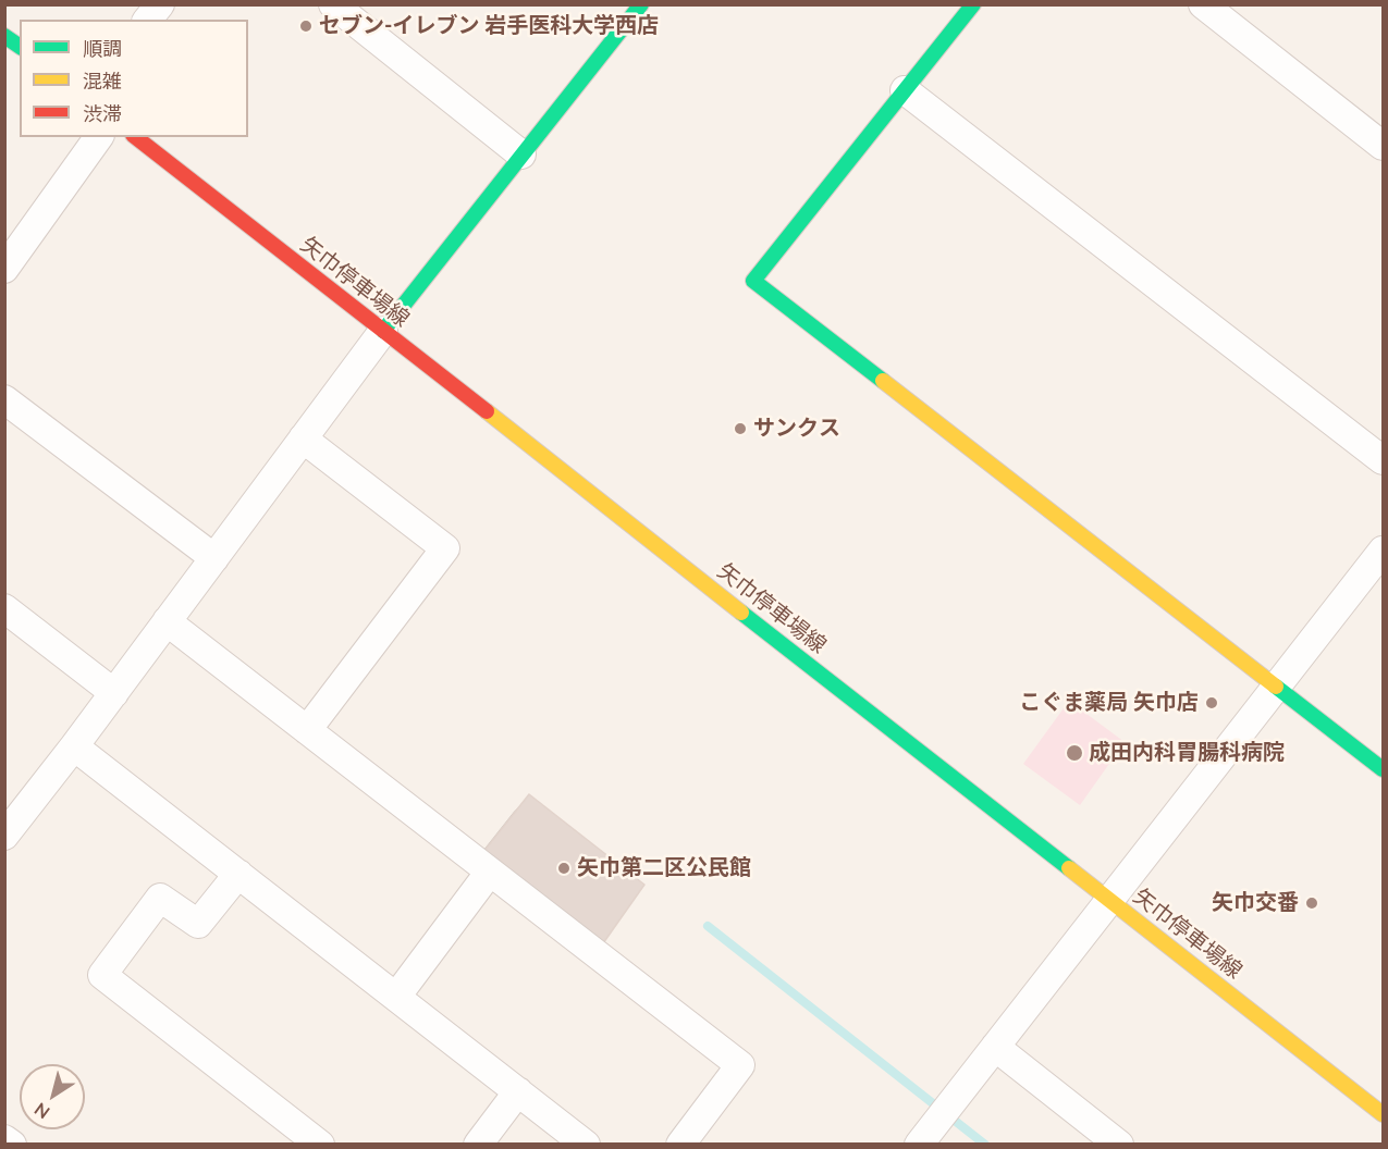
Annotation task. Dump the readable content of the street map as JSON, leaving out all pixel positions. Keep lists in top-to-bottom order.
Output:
{
  "streets": {
    "main road": ["矢巾停車場線"]
  },
  "places": [
    "セブン-イレブン 岩手医科大学西店",
    "サンクス",
    "こぐま薬局 矢巾店",
    "成田内科胃腸科病院",
    "矢巾第二区公民館",
    "矢巾交番"
  ],
  "legend": ["順調", "混雑", "渋滞"],
  "north": "bottom left"
}
